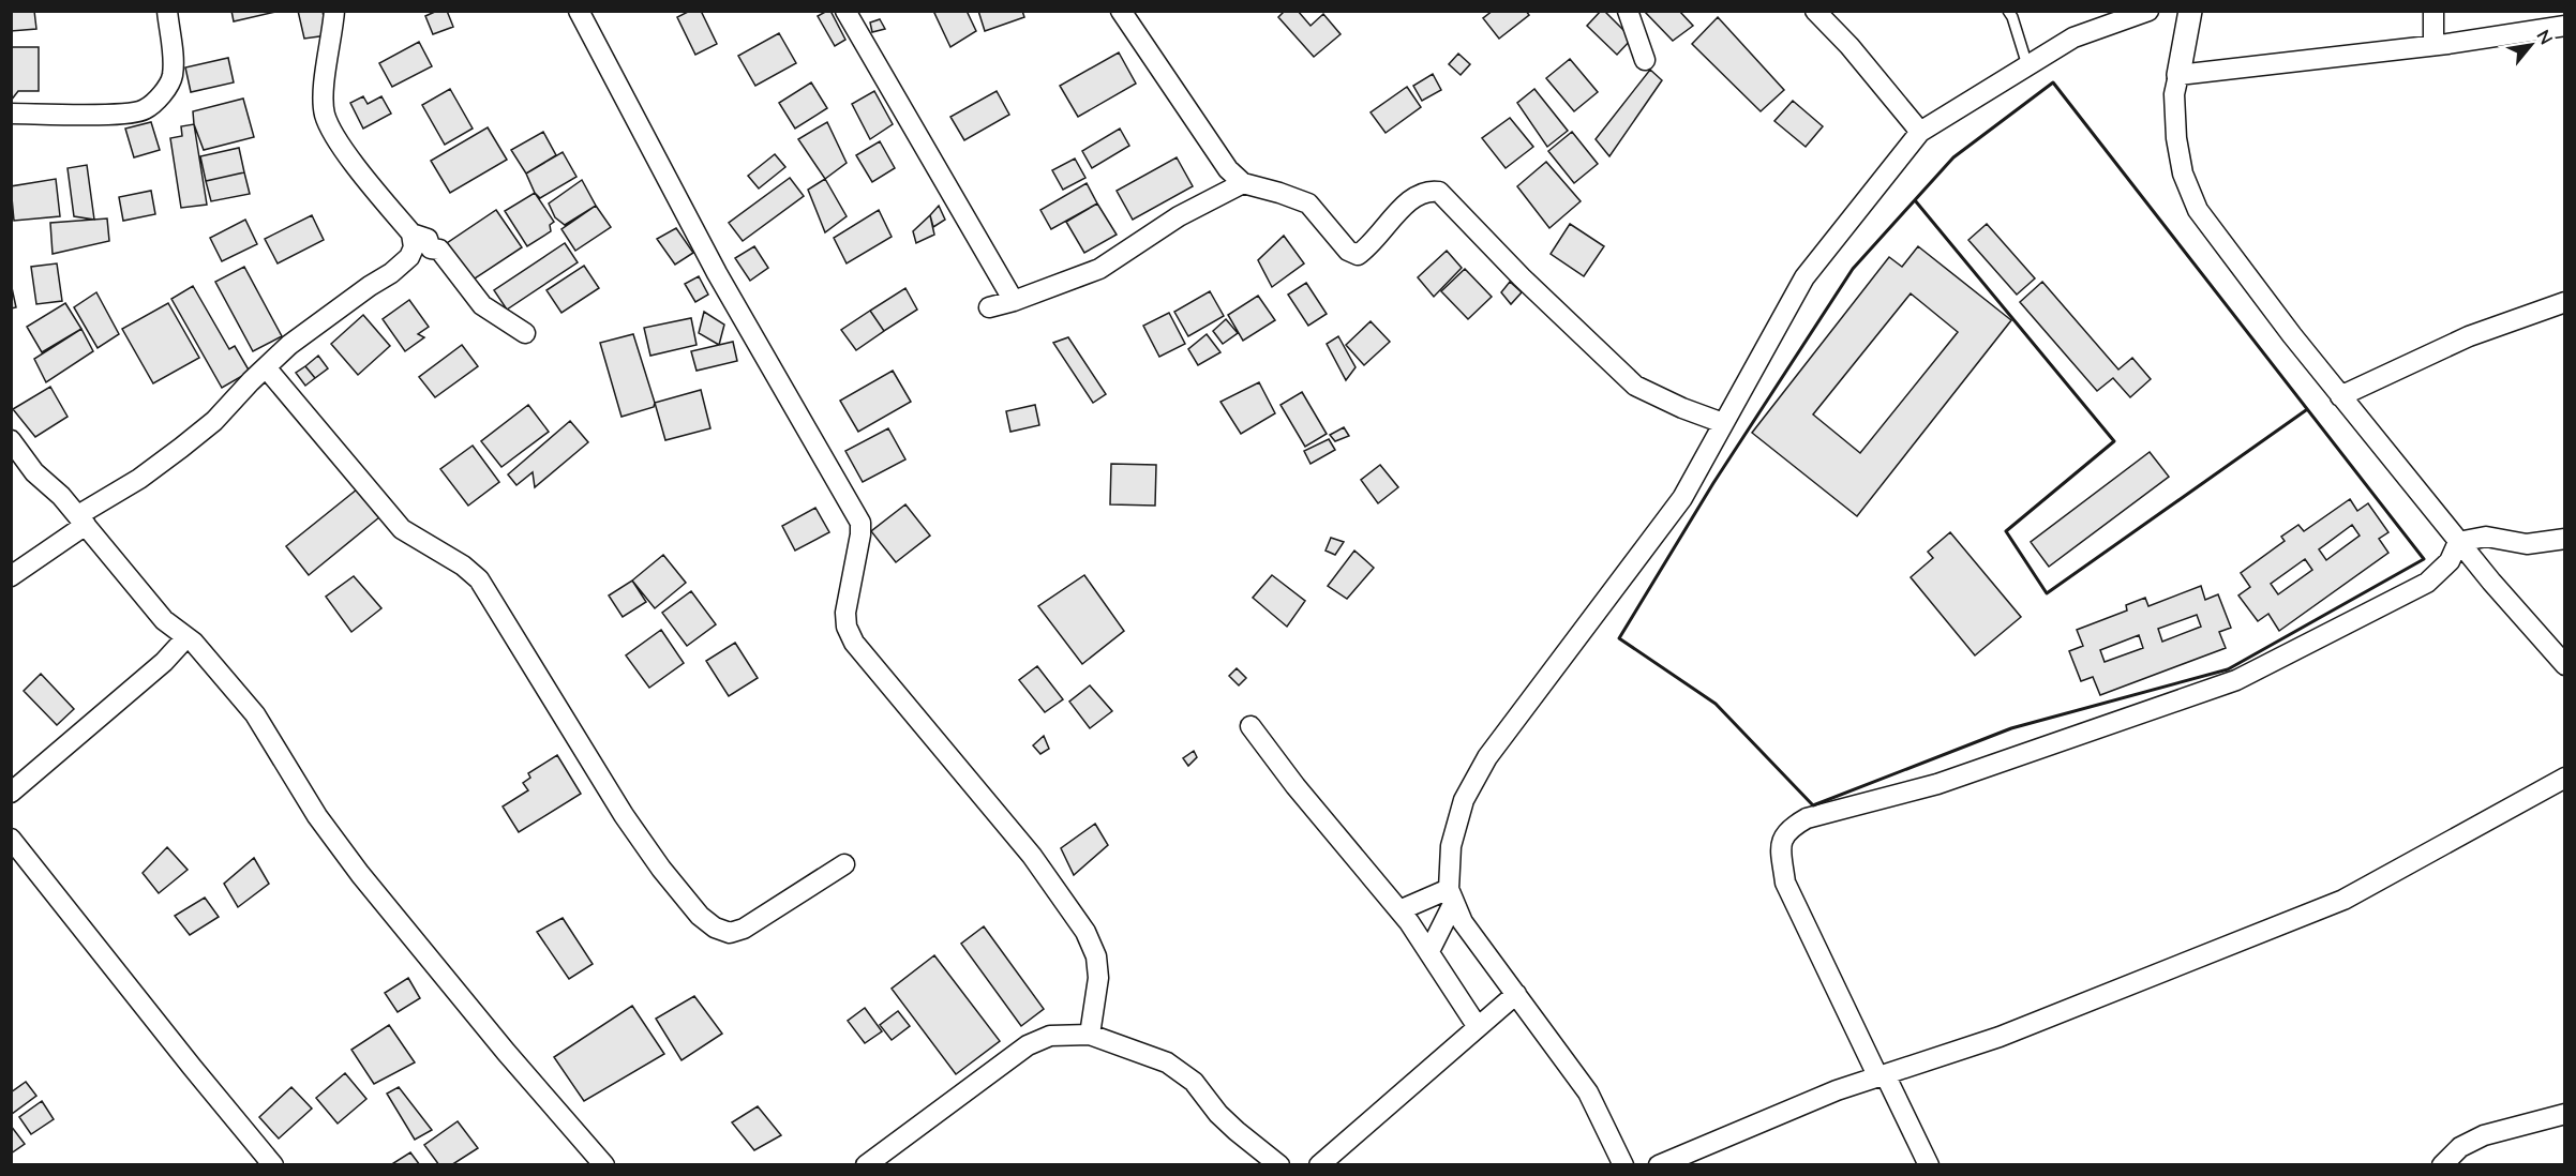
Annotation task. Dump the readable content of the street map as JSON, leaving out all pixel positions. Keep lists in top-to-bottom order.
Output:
{
  "north": "top right"
}
